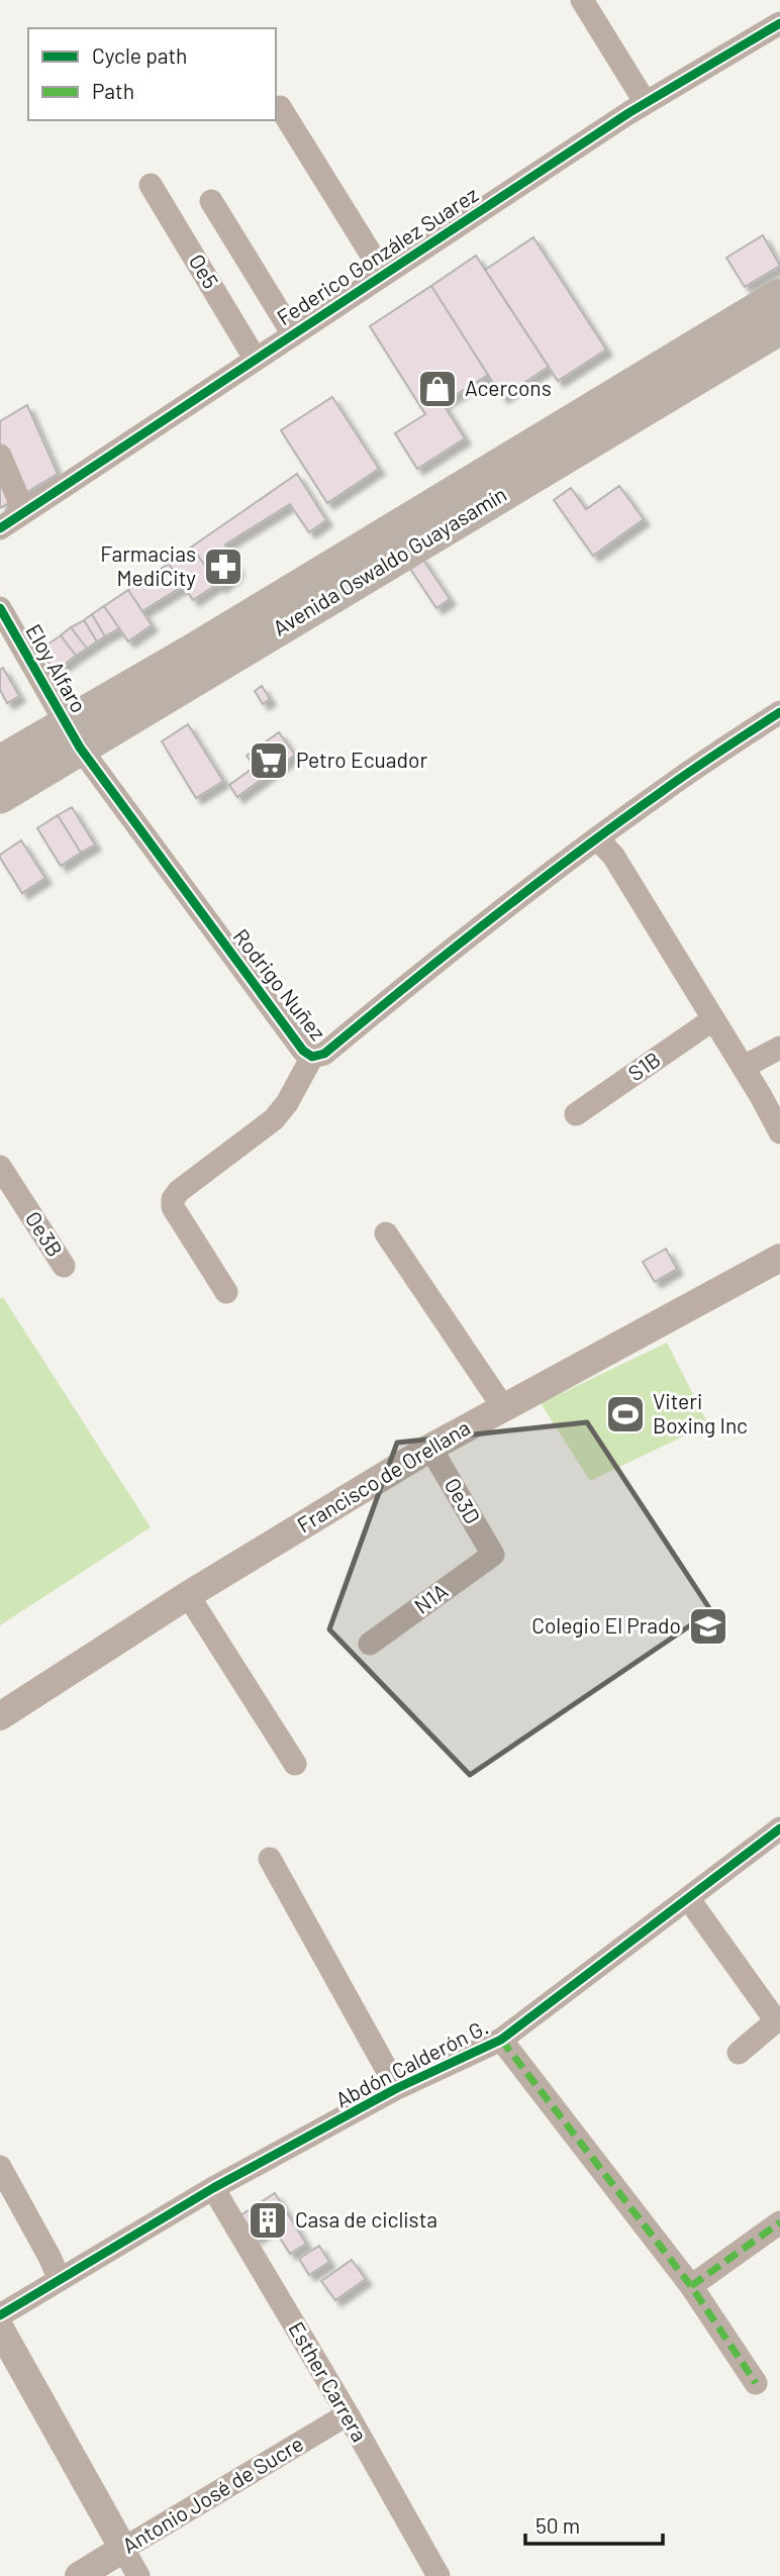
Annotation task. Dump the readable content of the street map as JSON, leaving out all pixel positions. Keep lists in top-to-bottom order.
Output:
{
  "streets": {
    "main road": ["Avenida Oswaldo Guayasamín"],
    "street": [
      "Federico González Suarez",
      "Oe5",
      "Eloy Alfaro",
      "Rodrigo Nuñez",
      "S1B",
      "Oe3B",
      "Francisco de Orellana",
      "Oe3D",
      "N1A",
      "Abdón Calderón G.",
      "Esther Carrera",
      "Antonio José de Sucre"
    ]
  },
  "crossings": [
    ["Federico González Suarez", "Oe5"],
    ["Avenida Oswaldo Guayasamín", "Eloy Alfaro"],
    ["Avenida Oswaldo Guayasamín", "Rodrigo Nuñez"],
    ["Eloy Alfaro", "Rodrigo Nuñez"],
    ["Francisco de Orellana", "Oe3D"],
    ["Oe3D", "N1A"],
    ["Abdón Calderón G.", "Esther Carrera"],
    ["Esther Carrera", "Antonio José de Sucre"]
  ],
  "places": {
    "shop": ["Acercons"],
    "pharmacy": ["Farmacias MediCity"],
    "supermarket": ["Petro Ecuador"],
    "sports": ["Viteri Boxing Inc"],
    "school or university": ["Colegio El Prado"],
    "building": ["Casa de ciclista"]
  },
  "legend": ["Cycle path", "Path"],
  "scale_bar": "50 m"
}
